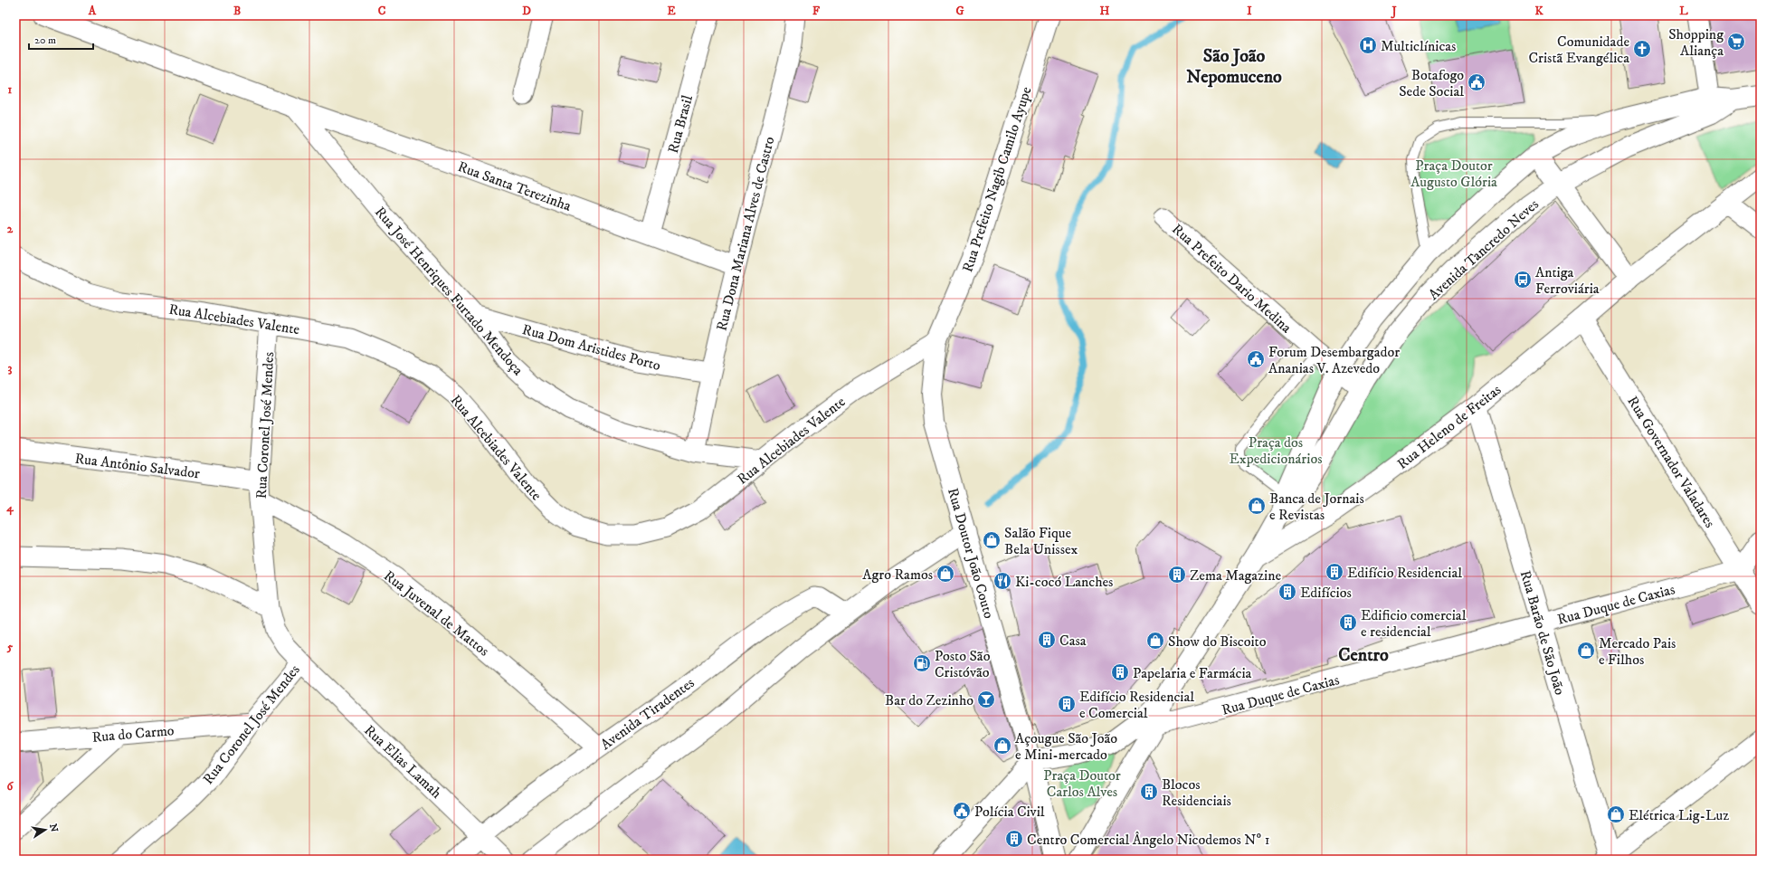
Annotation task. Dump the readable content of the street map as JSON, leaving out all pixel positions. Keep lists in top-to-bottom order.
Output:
{
  "streets": {
    "main road": [
      "Rua Prefeito Nagib Camilo Ayupe",
      "Avenida Tancredo Neves",
      "Rua Heleno de Freitas",
      "Rua Governador Valadares",
      "Rua Doutor João Couto",
      "Rua Barão de São João"
    ],
    "street": [
      "Rua Brasil",
      "Rua Santa Terezinha",
      "Rua Dona Mariana Alves de Castro",
      "Rua Prefeito Dario Medina",
      "Rua José Henriques Furtado Mendoça",
      "Rua Alcebiades Valente",
      "Rua Dom Aristides Porto",
      "Rua Coronel José Mendes",
      "Rua Antônio Salvador",
      "Rua Duque de Caxias",
      "Rua Juvenal de Mattos",
      "Avenida Tiradentes",
      "Rua do Carmo",
      "Rua Elias Lamah"
    ]
  },
  "crossings": [
    ["Rua Brasil", "Rua Santa Terezinha"],
    ["Rua Prefeito Nagib Camilo Ayupe", "Rua Alcebiades Valente"],
    ["Rua Prefeito Nagib Camilo Ayupe", "Rua Doutor João Couto"],
    ["Rua Santa Terezinha", "Rua Dona Mariana Alves de Castro"],
    ["Rua Santa Terezinha", "Rua José Henriques Furtado Mendoça"],
    ["Rua Dona Mariana Alves de Castro", "Rua José Henriques Furtado Mendoça"],
    ["Rua Dona Mariana Alves de Castro", "Rua Dom Aristides Porto"],
    ["Avenida Tancredo Neves", "Rua Prefeito Dario Medina"],
    ["Avenida Tancredo Neves", "Rua Heleno de Freitas"],
    ["Rua José Henriques Furtado Mendoça", "Rua Alcebiades Valente"],
    ["Rua José Henriques Furtado Mendoça", "Rua Dom Aristides Porto"],
    ["Rua Alcebiades Valente", "Rua Coronel José Mendes"],
    ["Rua Alcebiades Valente", "Rua Doutor João Couto"],
    ["Rua Coronel José Mendes", "Rua Antônio Salvador"],
    ["Rua Coronel José Mendes", "Rua Juvenal de Mattos"],
    ["Rua Coronel José Mendes", "Rua do Carmo"],
    ["Rua Coronel José Mendes", "Rua Elias Lamah"],
    ["Rua Heleno de Freitas", "Rua Governador Valadares"],
    ["Rua Heleno de Freitas", "Rua Barão de São João"],
    ["Rua Governador Valadares", "Rua Duque de Caxias"],
    ["Rua Antônio Salvador", "Rua Juvenal de Mattos"],
    ["Rua Duque de Caxias", "Rua Barão de São João"],
    ["Rua Juvenal de Mattos", "Avenida Tiradentes"],
    ["Avenida Tiradentes", "Rua Elias Lamah"]
  ],
  "districts": ["São João Nepomuceno", "Centro"],
  "parks": ["Praça Doutor Augusto Glória", "Praça dos Expedicionários", "Praça Doutor Carlos Alves"],
  "places": {
    "supermarket": ["Shopping Aliança"],
    "hospital": ["Multiclínicas"],
    "church": ["Comunidade Cristã Evangélica"],
    "public building": ["Botafogo Sede Social", "Forum Desembargador Ananias V. Azevedo", "Polícia Civil"],
    "bus stop": ["Antiga Ferroviária"],
    "shop": [
      "Banca de Jornais e Revistas",
      "Salão Fique Bela Unissex",
      "Agro Ramos",
      "Show do Biscoito",
      "Mercado Pais e Filhos",
      "Açougue São João e Mini-mercado",
      "Elétrica Lig-Luz"
    ],
    "building": [
      "Edifício Residencial",
      "Zema Magazine",
      "Edifícios",
      "Edificio comercial e residencial",
      "Casa",
      "Papelaria e Farmácia",
      "Edifício Residencial e Comercial",
      "Blocos Residenciais",
      "Centro Comercial Ângelo Nicodemos Nº 1"
    ],
    "restaurant": ["Ki-cocó Lanches"],
    "fuel station": ["Posto São Cristóvão"],
    "bar": ["Bar do Zezinho"]
  },
  "scale_bar": "20 m",
  "north": "right",
  "grid": {
    "columns": [
      "A",
      "B",
      "C",
      "D",
      "E",
      "F",
      "G",
      "H",
      "I",
      "J",
      "K",
      "L"
    ],
    "rows": [
      "1",
      "2",
      "3",
      "4",
      "5",
      "6"
    ]
  }
}
